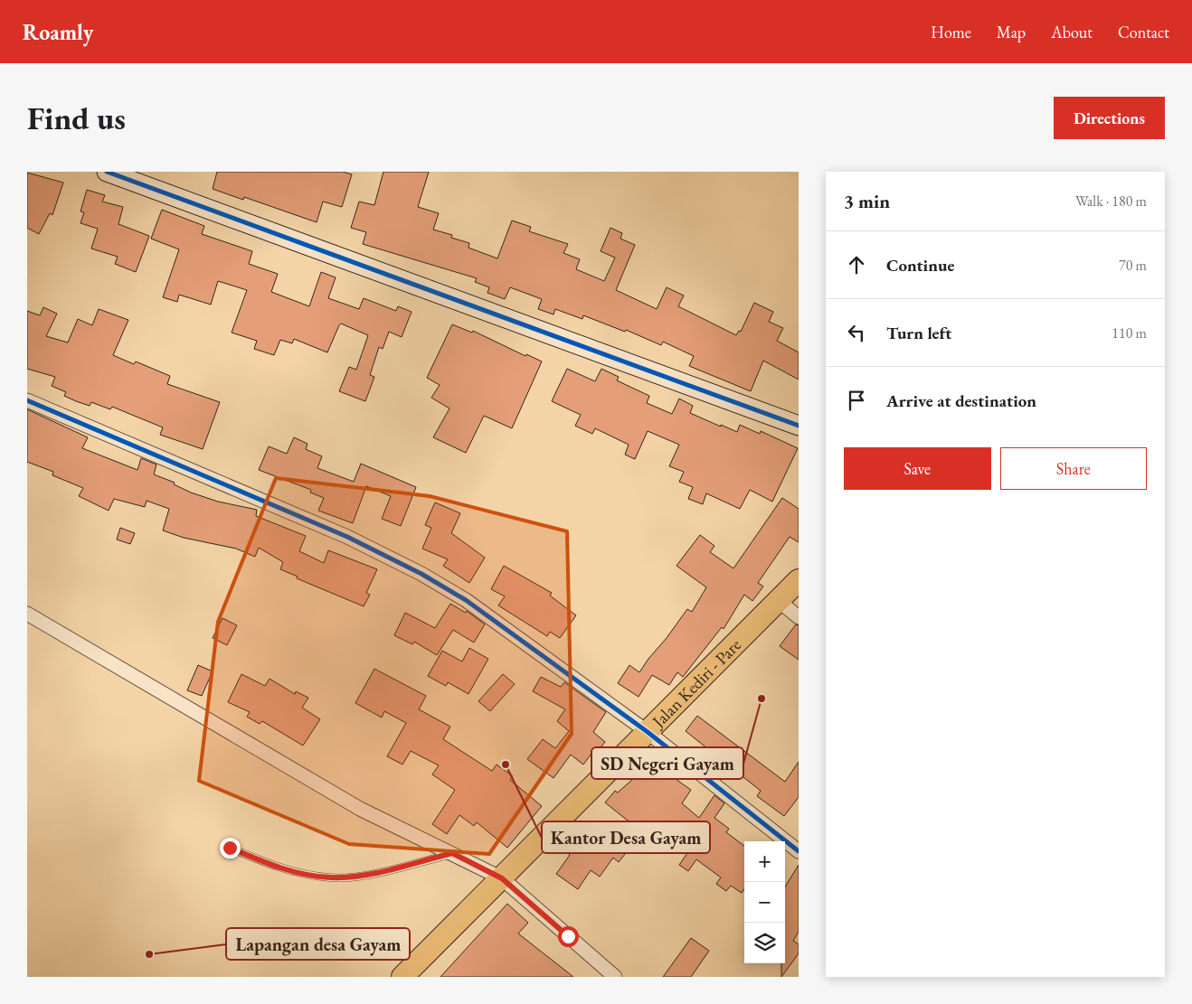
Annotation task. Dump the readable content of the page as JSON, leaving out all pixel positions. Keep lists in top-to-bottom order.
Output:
{
  "streets": {
    "main road": ["Jalan Kediri - Pare"]
  },
  "places": ["SD Negeri Gayam", "Kantor Desa Gayam", "Lapangan desa Gayam"],
  "page": {
    "header": "Roamly",
    "nav": [
      "Home",
      "Map",
      "About",
      "Contact"
    ],
    "buttons": [
      "Directions",
      ["Save", "Share"]
    ],
    "title": "Find us",
    "heading": ["3 min", "Walk · 180 m"],
    "list": [
      ["Continue", "70 m"],
      ["Turn left", "110 m"],
      "Arrive at destination"
    ],
    "map_buttons": ["+", "−"]
  }
}
